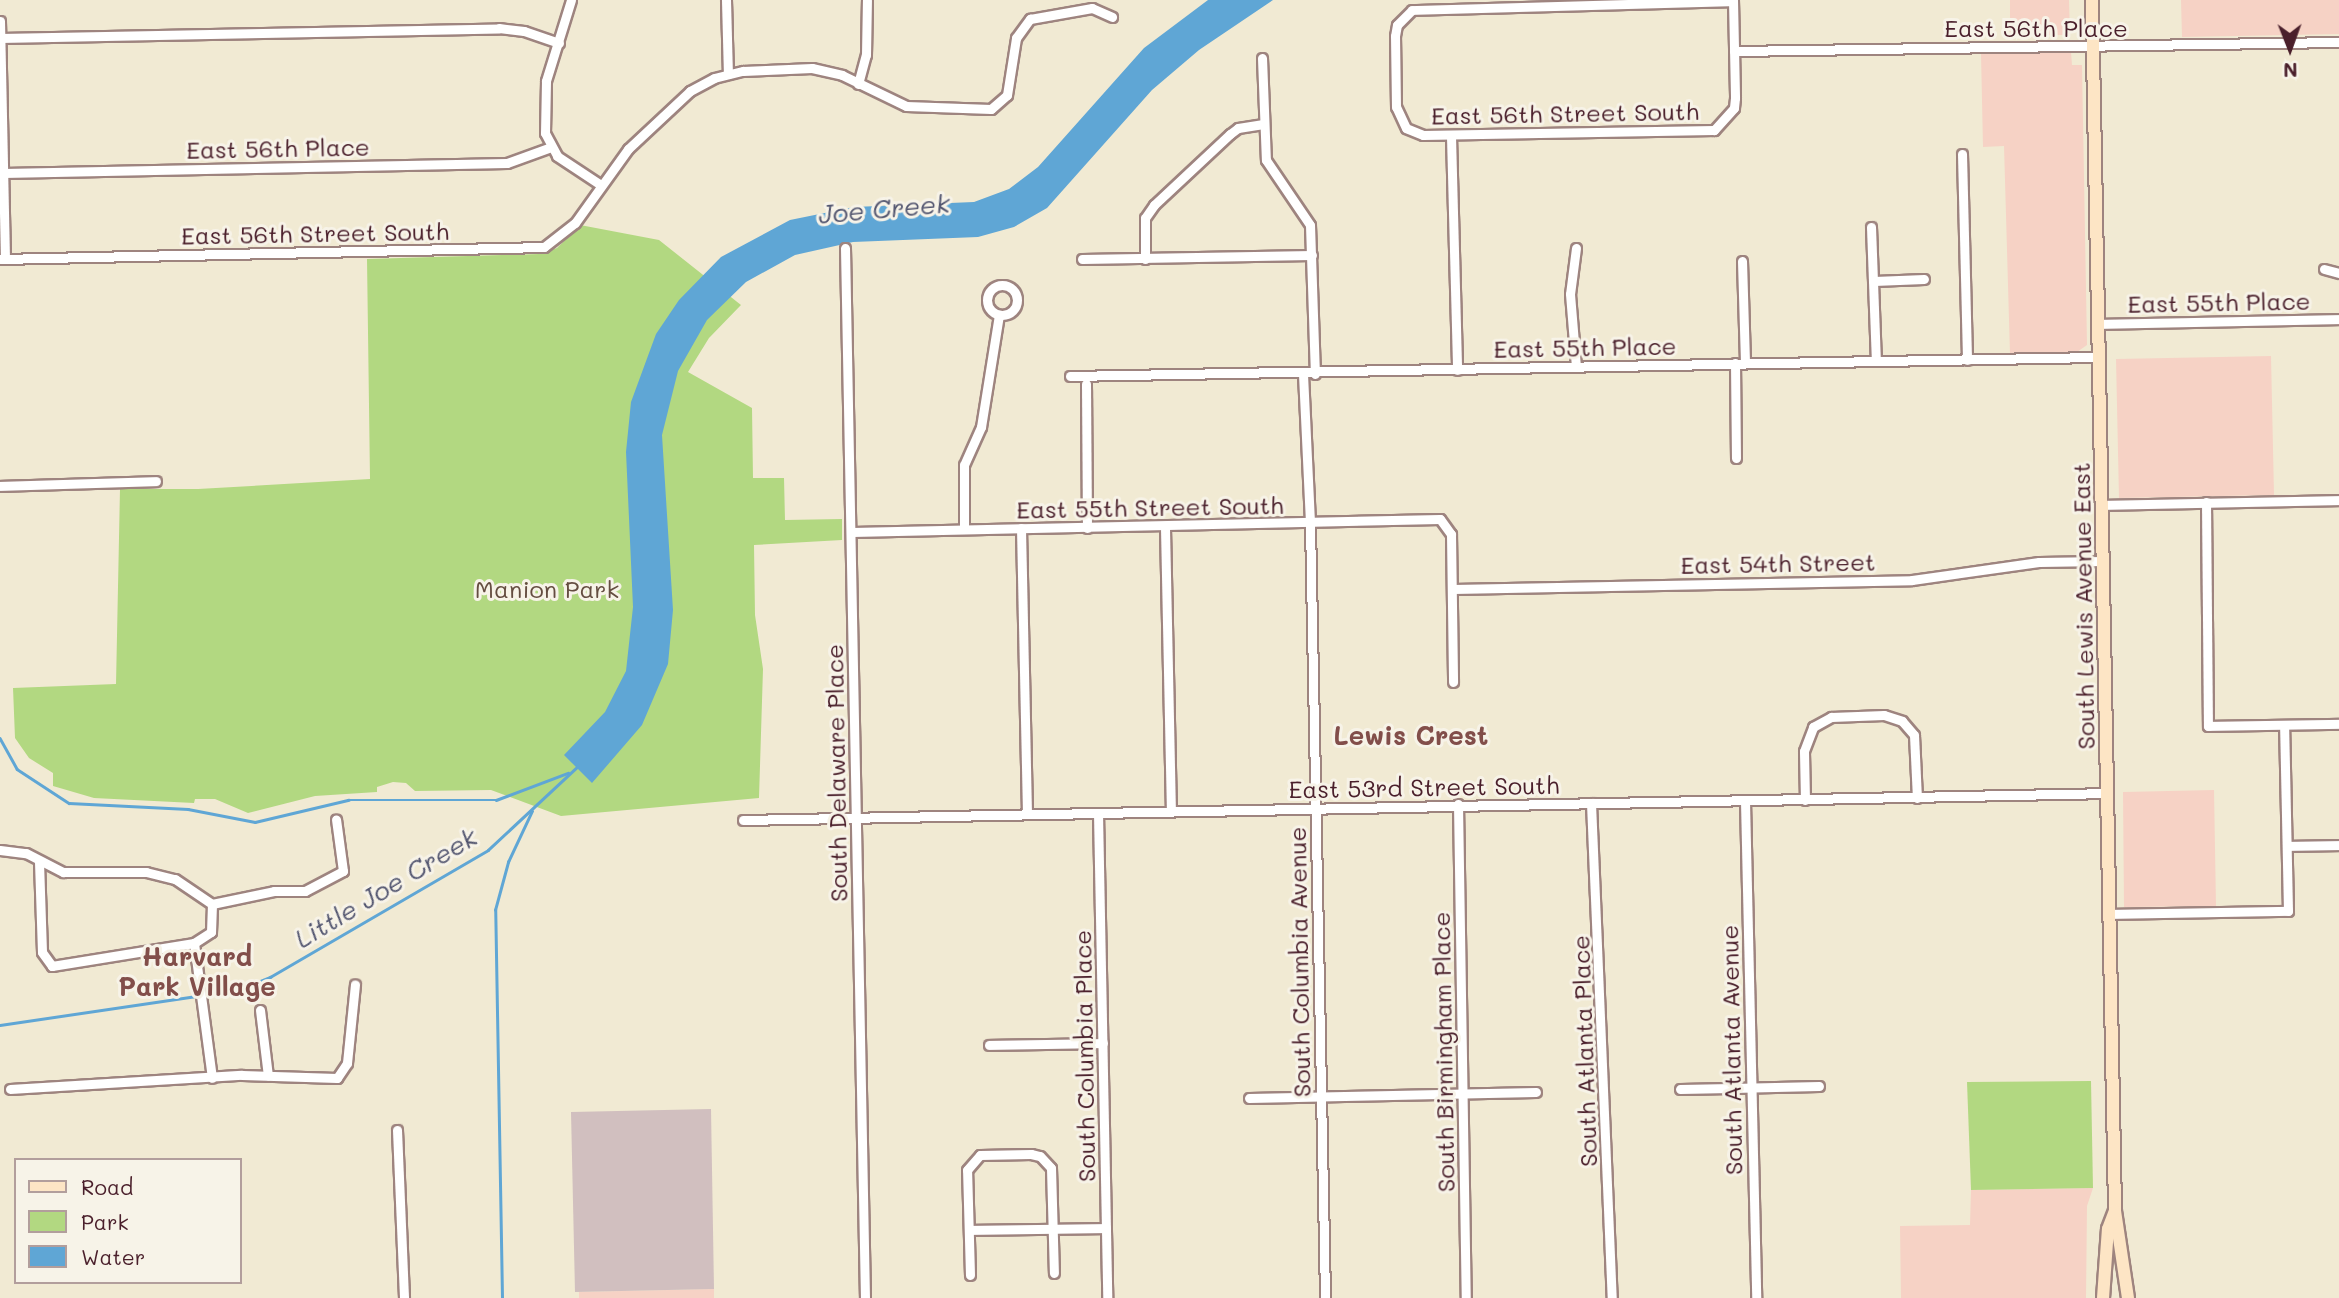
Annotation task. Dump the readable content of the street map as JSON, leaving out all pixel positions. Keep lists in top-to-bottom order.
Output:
{
  "streets": {
    "main road": ["South Lewis Avenue East"],
    "street": [
      "East 56th Place",
      "East 56th Street South",
      "East 55th Place",
      "East 55th Street South",
      "East 54th Street",
      "South Delaware Place",
      "East 53rd Street South",
      "South Columbia Avenue",
      "South Atlanta Avenue",
      "South Atlanta Place",
      "South Birmingham Place",
      "South Columbia Place"
    ]
  },
  "crossings": [
    ["East 56th Place", "East 56th Street South"],
    ["East 56th Place", "South Lewis Avenue East"],
    ["East 55th Place", "South Lewis Avenue East"],
    ["East 55th Place", "South Columbia Avenue"],
    ["East 55th Street South", "East 54th Street"],
    ["East 55th Street South", "South Delaware Place"],
    ["East 55th Street South", "South Columbia Avenue"],
    ["East 54th Street", "South Lewis Avenue East"],
    ["South Lewis Avenue East", "East 53rd Street South"],
    ["South Delaware Place", "East 53rd Street South"],
    ["East 53rd Street South", "South Columbia Avenue"],
    ["East 53rd Street South", "South Atlanta Avenue"],
    ["East 53rd Street South", "South Atlanta Place"],
    ["East 53rd Street South", "South Birmingham Place"],
    ["East 53rd Street South", "South Columbia Place"]
  ],
  "districts": ["Lewis Crest", "Harvard Park Village"],
  "water": ["Joe Creek", "Little Joe Creek"],
  "parks": ["Manion Park"],
  "legend": ["Road", "Park", "Water"],
  "north": "bottom"
}
